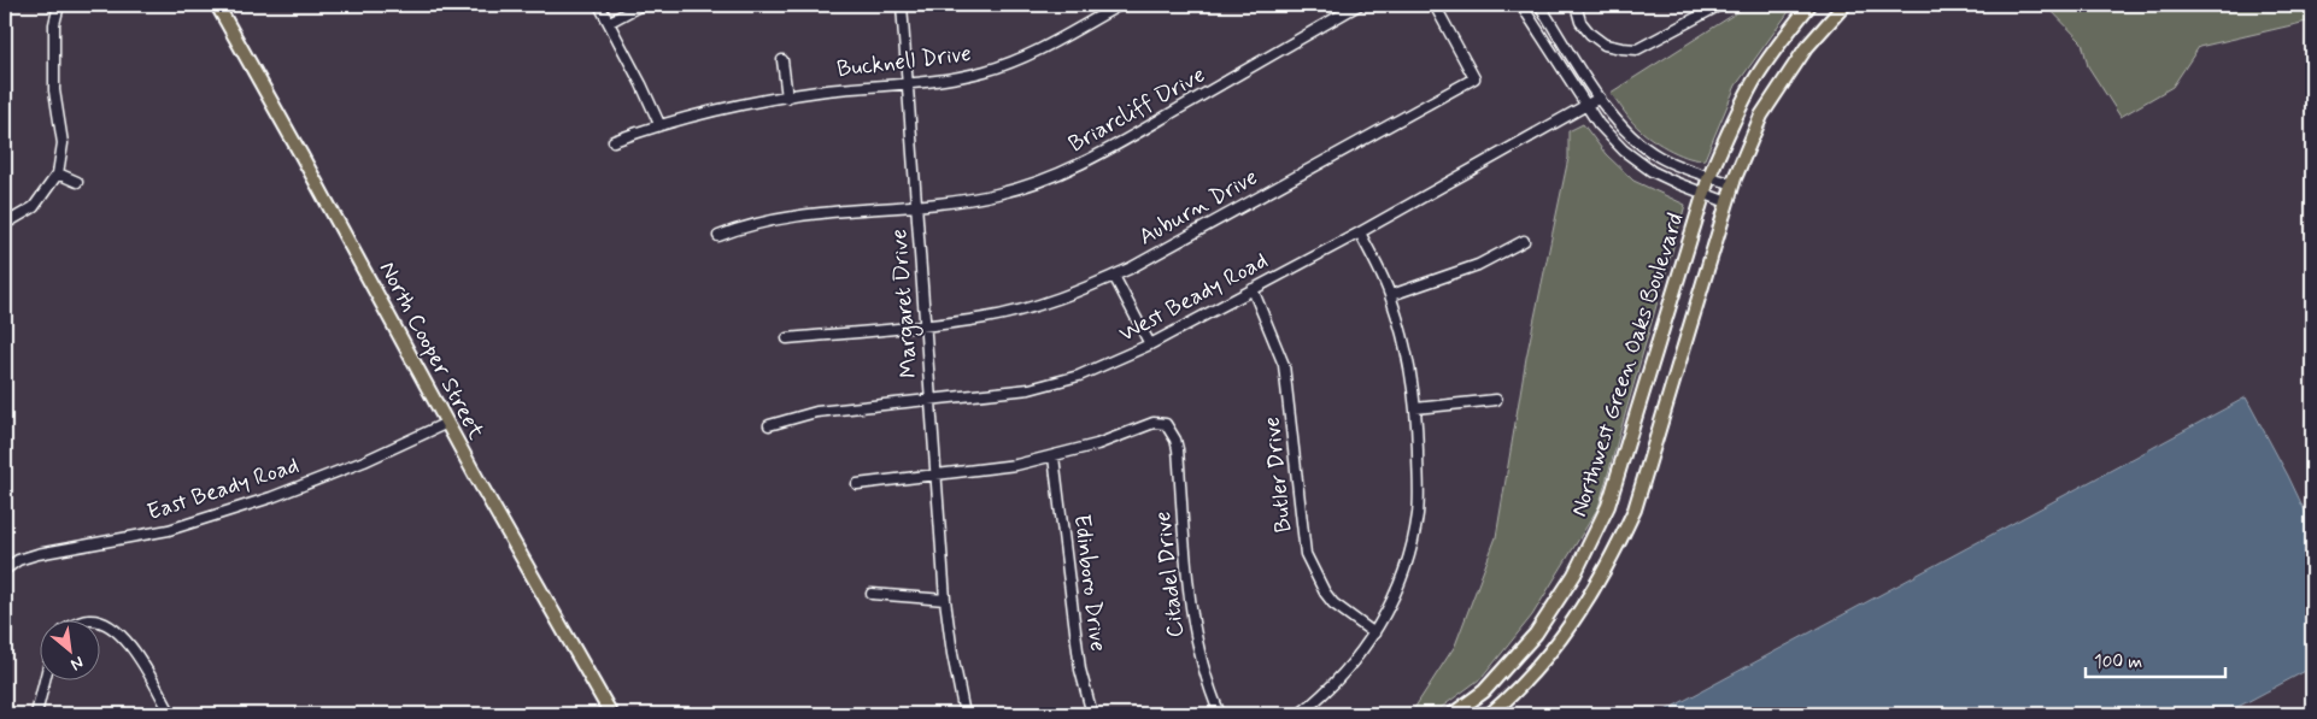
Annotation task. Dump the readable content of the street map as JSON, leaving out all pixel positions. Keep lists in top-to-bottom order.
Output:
{
  "streets": {
    "main road": ["North Cooper Street", "Northwest Green Oaks Boulevard"],
    "street": [
      "Bucknell Drive",
      "Briarcliff Drive",
      "Auburn Drive",
      "West Beady Road",
      "Margaret Drive",
      "Butler Drive",
      "East Beady Road",
      "Citadel Drive",
      "Edinboro Drive"
    ]
  },
  "crossings": [
    ["Bucknell Drive", "Margaret Drive"],
    ["Briarcliff Drive", "Margaret Drive"],
    ["Auburn Drive", "Margaret Drive"],
    ["West Beady Road", "Margaret Drive"],
    ["West Beady Road", "Butler Drive"],
    ["North Cooper Street", "East Beady Road"],
    ["Citadel Drive", "Edinboro Drive"]
  ],
  "scale_bar": "100 m",
  "north": "bottom right"
}
